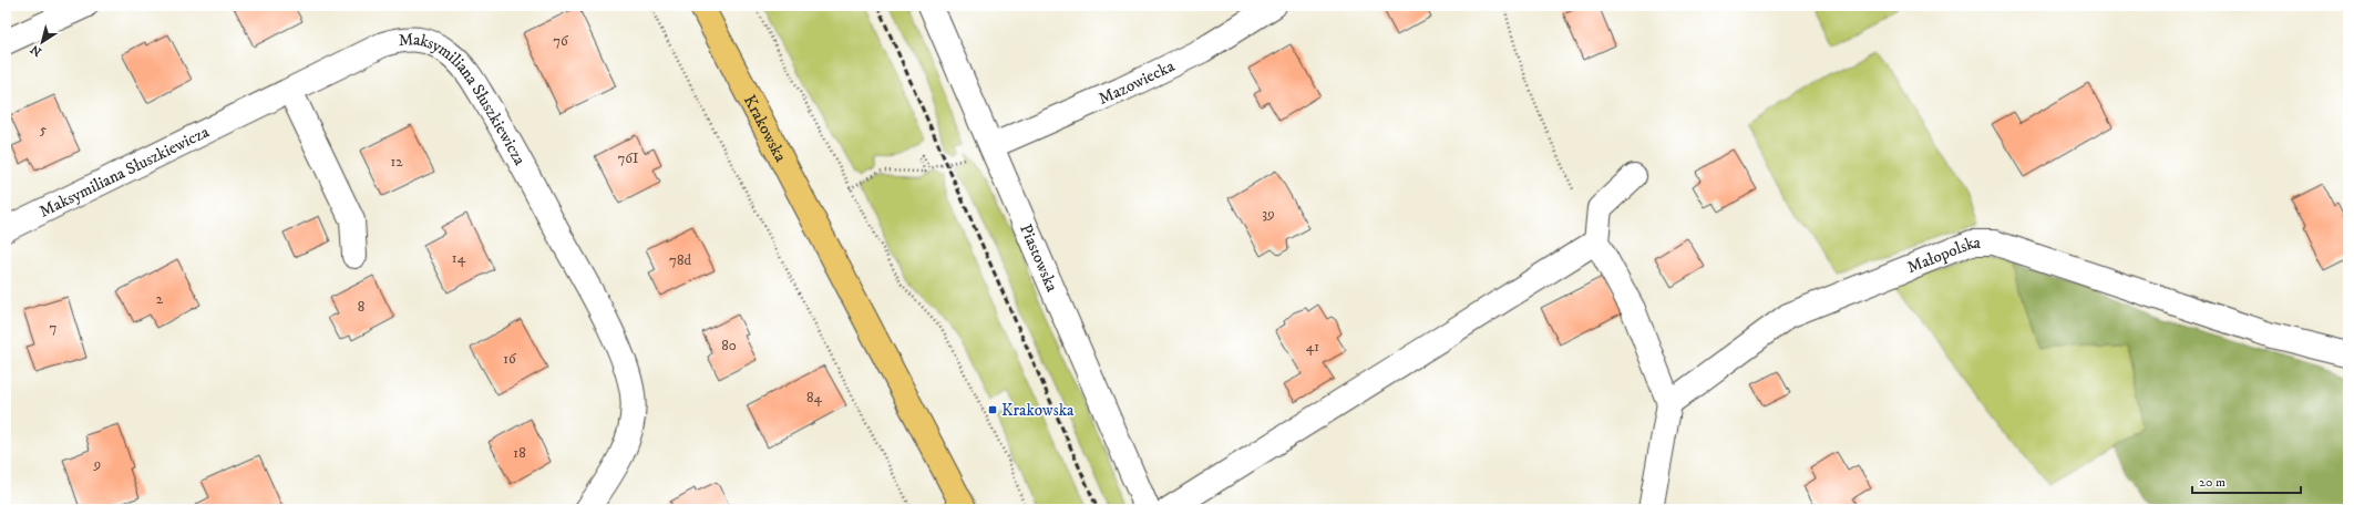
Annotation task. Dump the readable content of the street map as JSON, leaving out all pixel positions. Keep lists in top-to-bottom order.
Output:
{
  "streets": {
    "main road": ["Krakowska"],
    "street": [
      "Mazowiecka",
      "Maksymiliana Słuszkiewicza",
      "Piastowska",
      "Małopolska"
    ]
  },
  "crossings": [
    ["Mazowiecka", "Piastowska"]
  ],
  "places": {
    "transit": ["Krakowska"]
  },
  "house_numbers": [
    "76",
    "5",
    "76I",
    "12",
    "39",
    "14",
    "78d",
    "2",
    "8",
    "7",
    "80",
    "41",
    "16",
    "84",
    "18",
    "9"
  ],
  "scale_bar": "20 m",
  "north": "bottom left"
}
